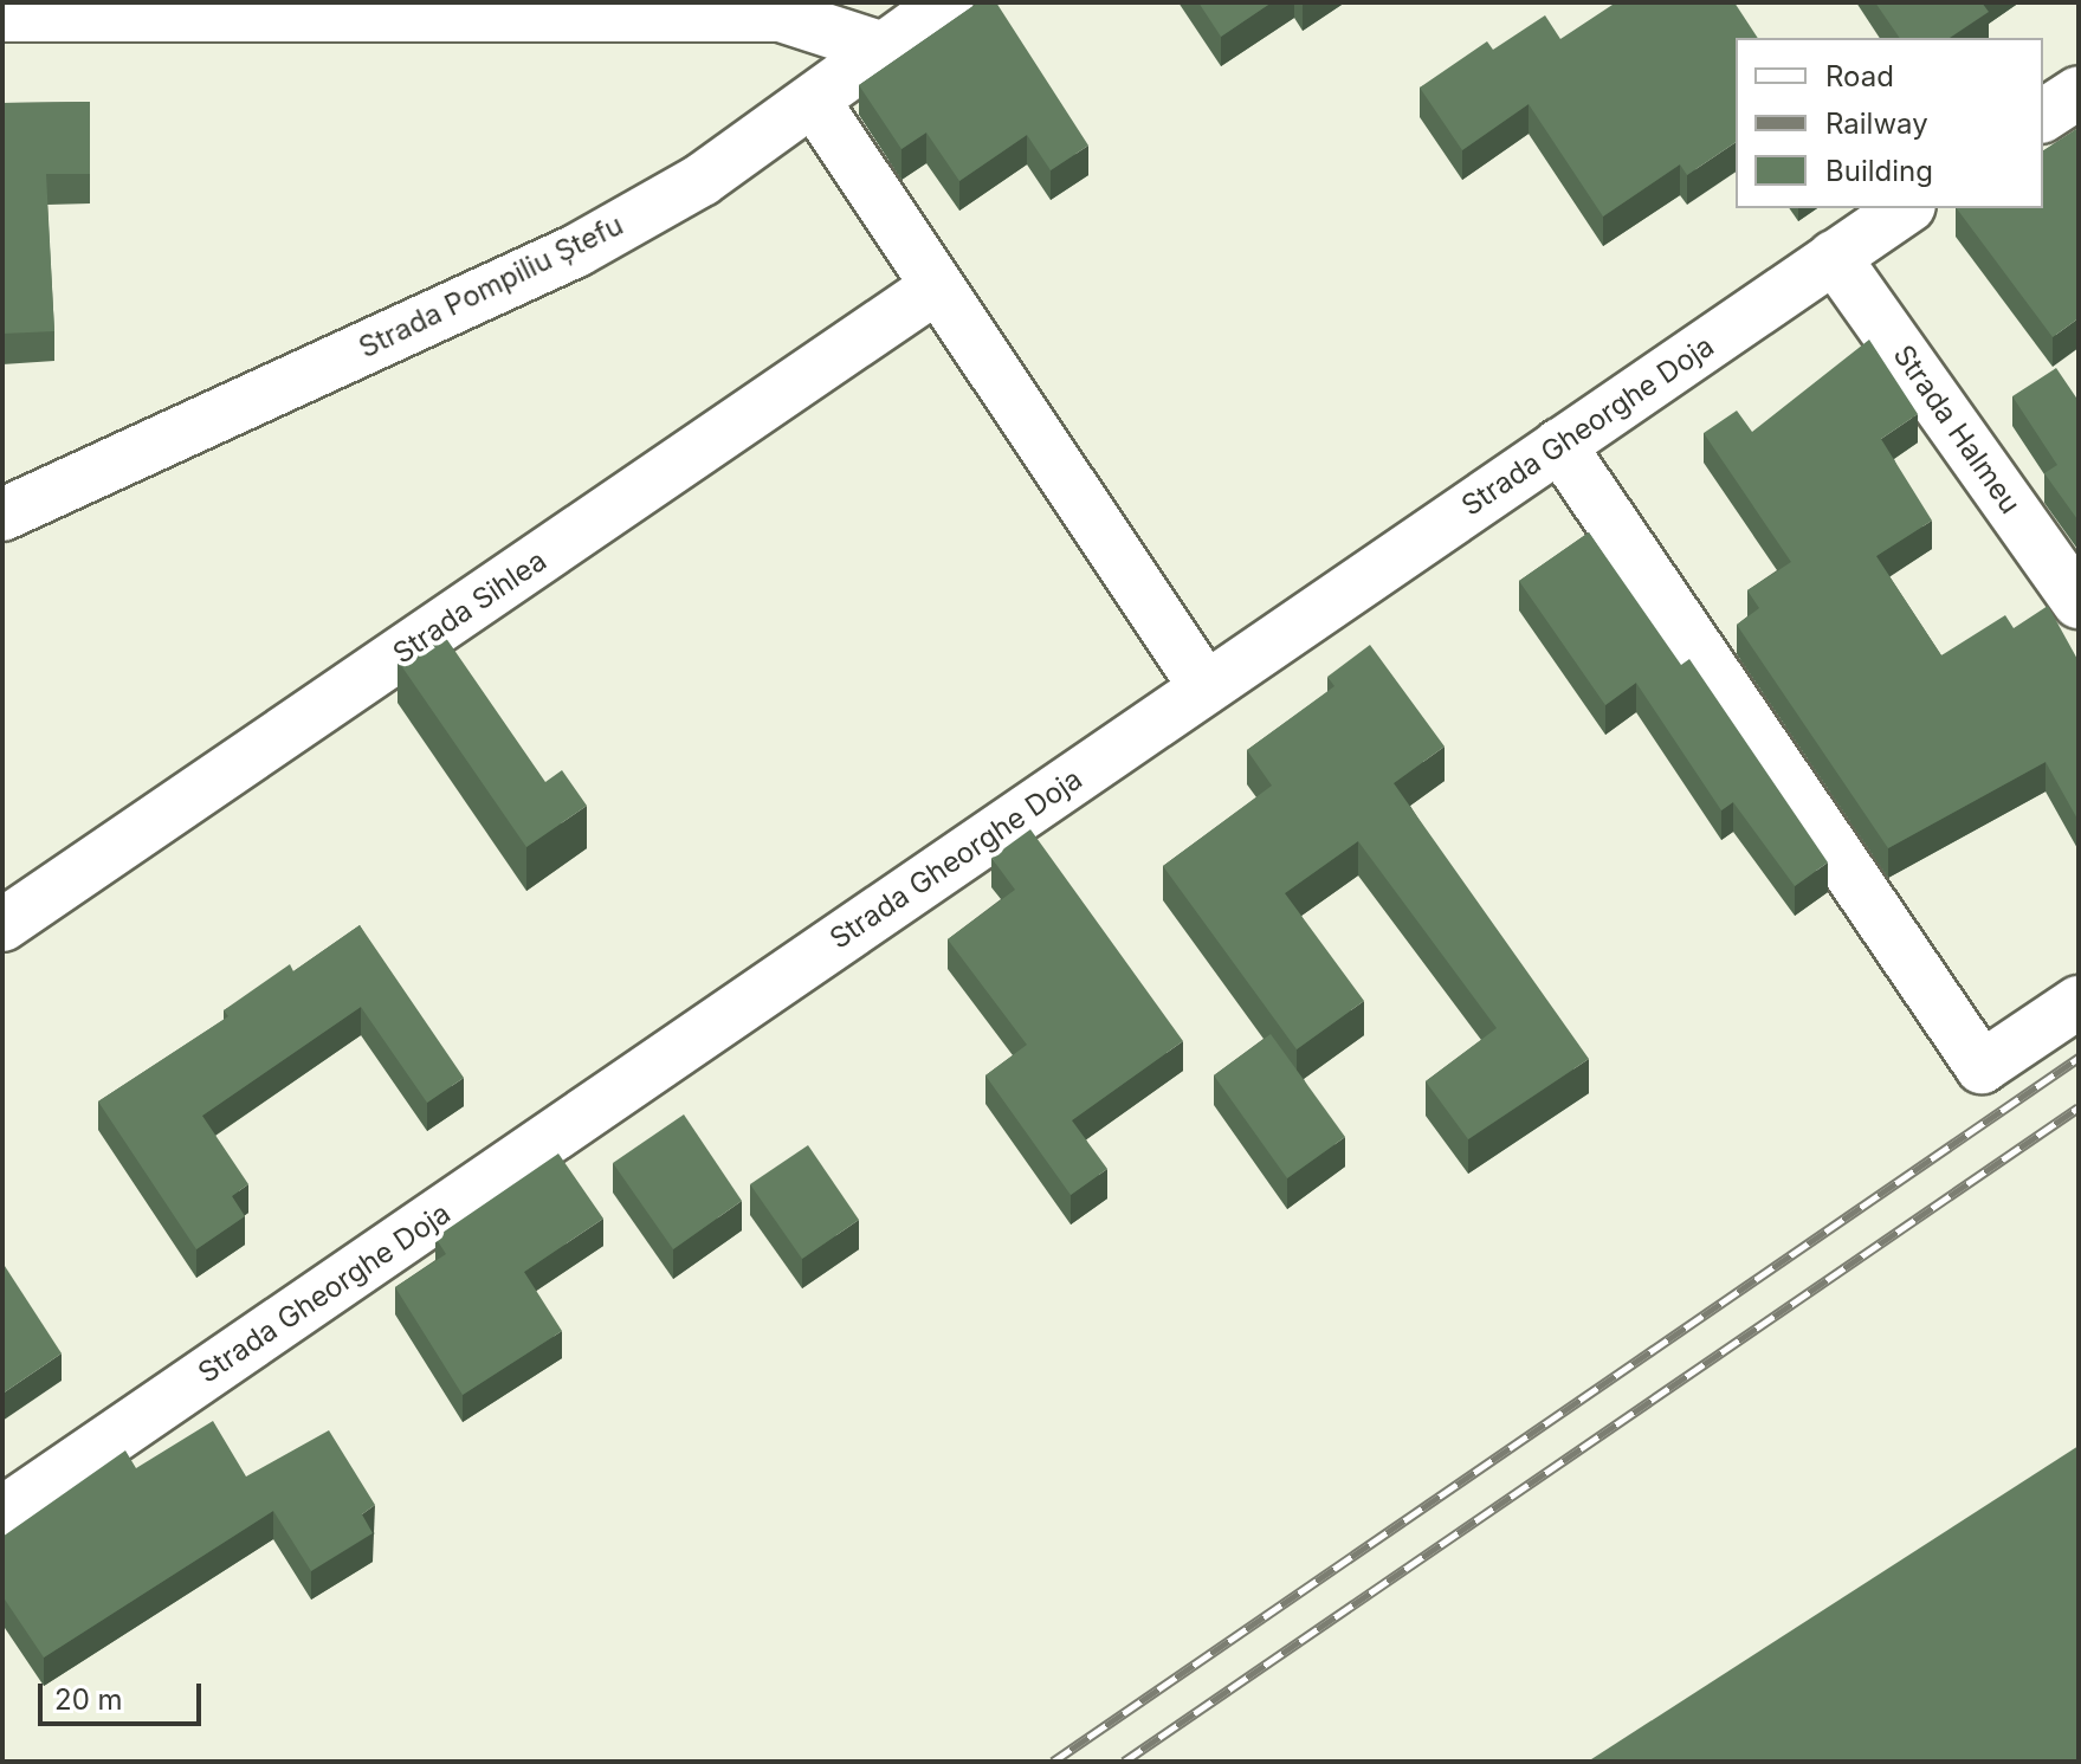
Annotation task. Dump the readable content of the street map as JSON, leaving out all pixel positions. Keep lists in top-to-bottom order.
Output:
{
  "streets": {
    "street": [
      "Strada Pompiliu Ștefu",
      "Strada Gheorghe Doja",
      "Strada Halmeu",
      "Strada Sihlea"
    ]
  },
  "crossings": [
    ["Strada Gheorghe Doja", "Strada Halmeu"]
  ],
  "legend": ["Road", "Railway", "Building"],
  "scale_bar": "20 m"
}
